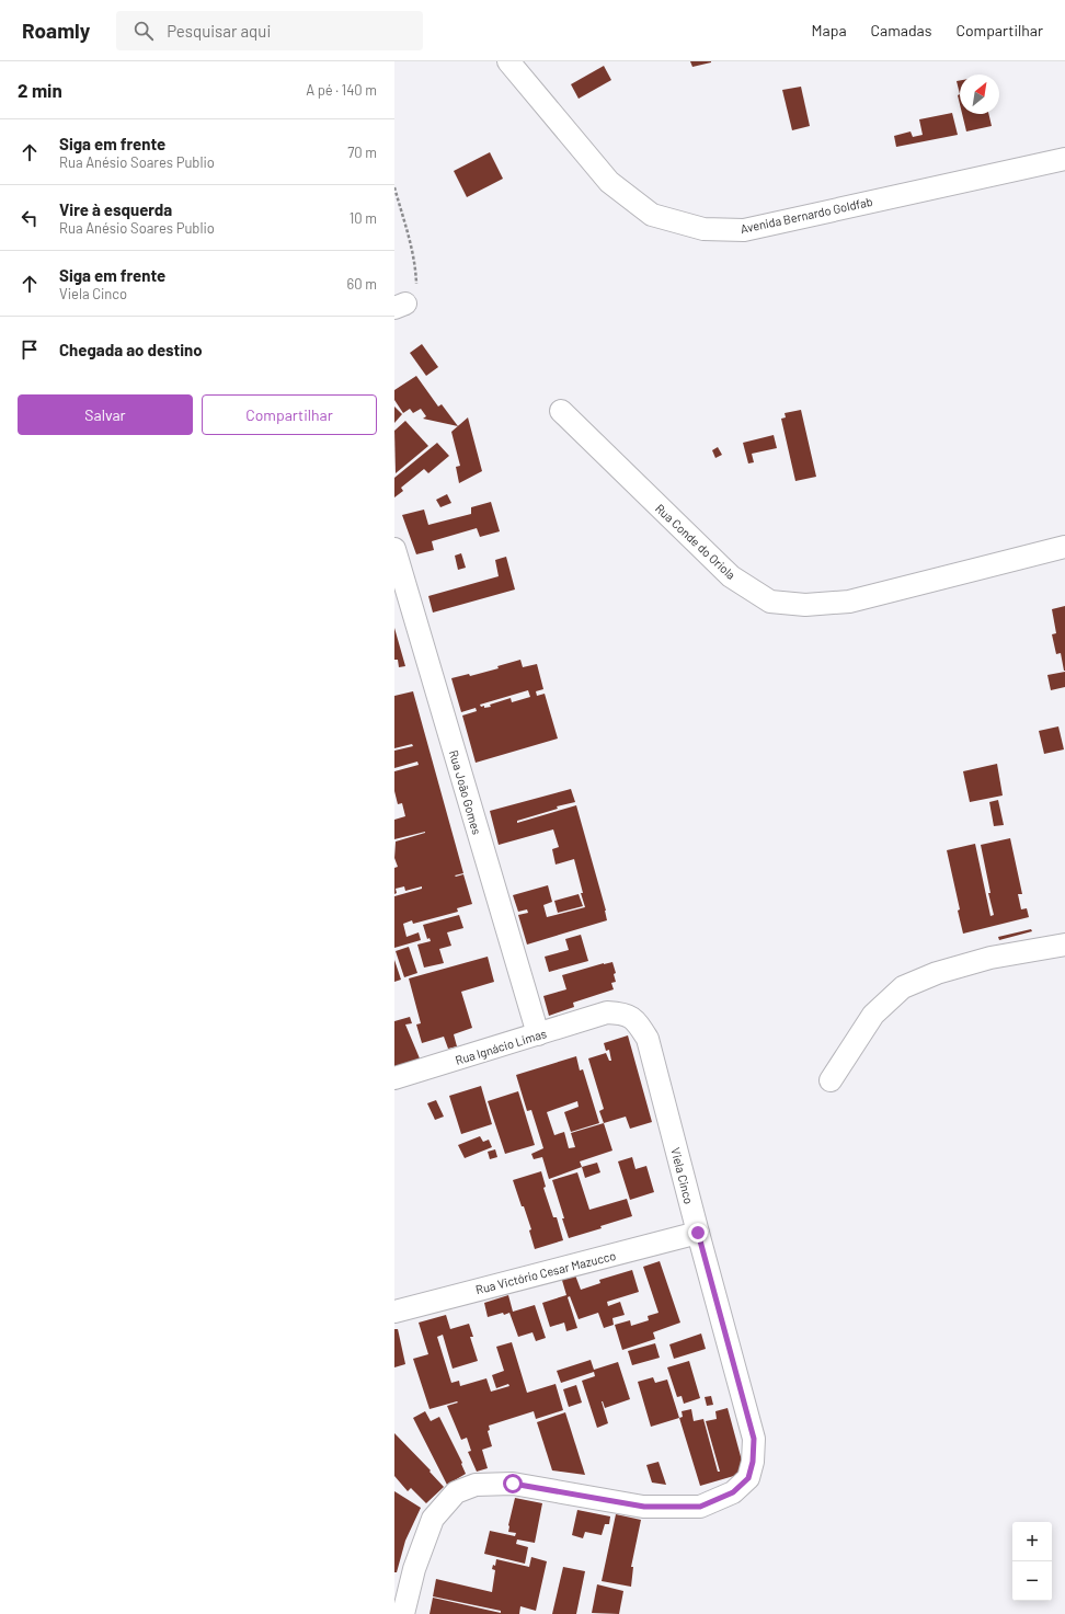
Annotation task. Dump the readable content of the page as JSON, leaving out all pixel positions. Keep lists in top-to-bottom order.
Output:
{
  "streets": {
    "street": [
      "Avenida Bernardo Goldfab",
      "Rua Conde do Oriola",
      "Rua João Gomes",
      "Rua Ignácio Limas",
      "Viela Cinco",
      "Rua Victório Cesar Mazucco"
    ]
  },
  "crossings": [
    ["Rua João Gomes", "Rua Ignácio Limas"],
    ["Rua Ignácio Limas", "Viela Cinco"],
    ["Viela Cinco", "Rua Victório Cesar Mazucco"]
  ],
  "north": "top right",
  "page": {
    "header": "Roamly",
    "search": "Pesquisar aqui",
    "nav": ["Mapa", "Camadas", "Compartilhar"],
    "heading": ["2 min", "A pé · 140 m"],
    "list": [
      ["Siga em frente", "Rua Anésio Soares Publio", "70 m"],
      ["Vire à esquerda", "Rua Anésio Soares Publio", "10 m"],
      ["Siga em frente", "Viela Cinco", "60 m"],
      "Chegada ao destino"
    ],
    "buttons": ["Salvar", "Compartilhar"],
    "map_buttons": ["+", "−"]
  }
}
